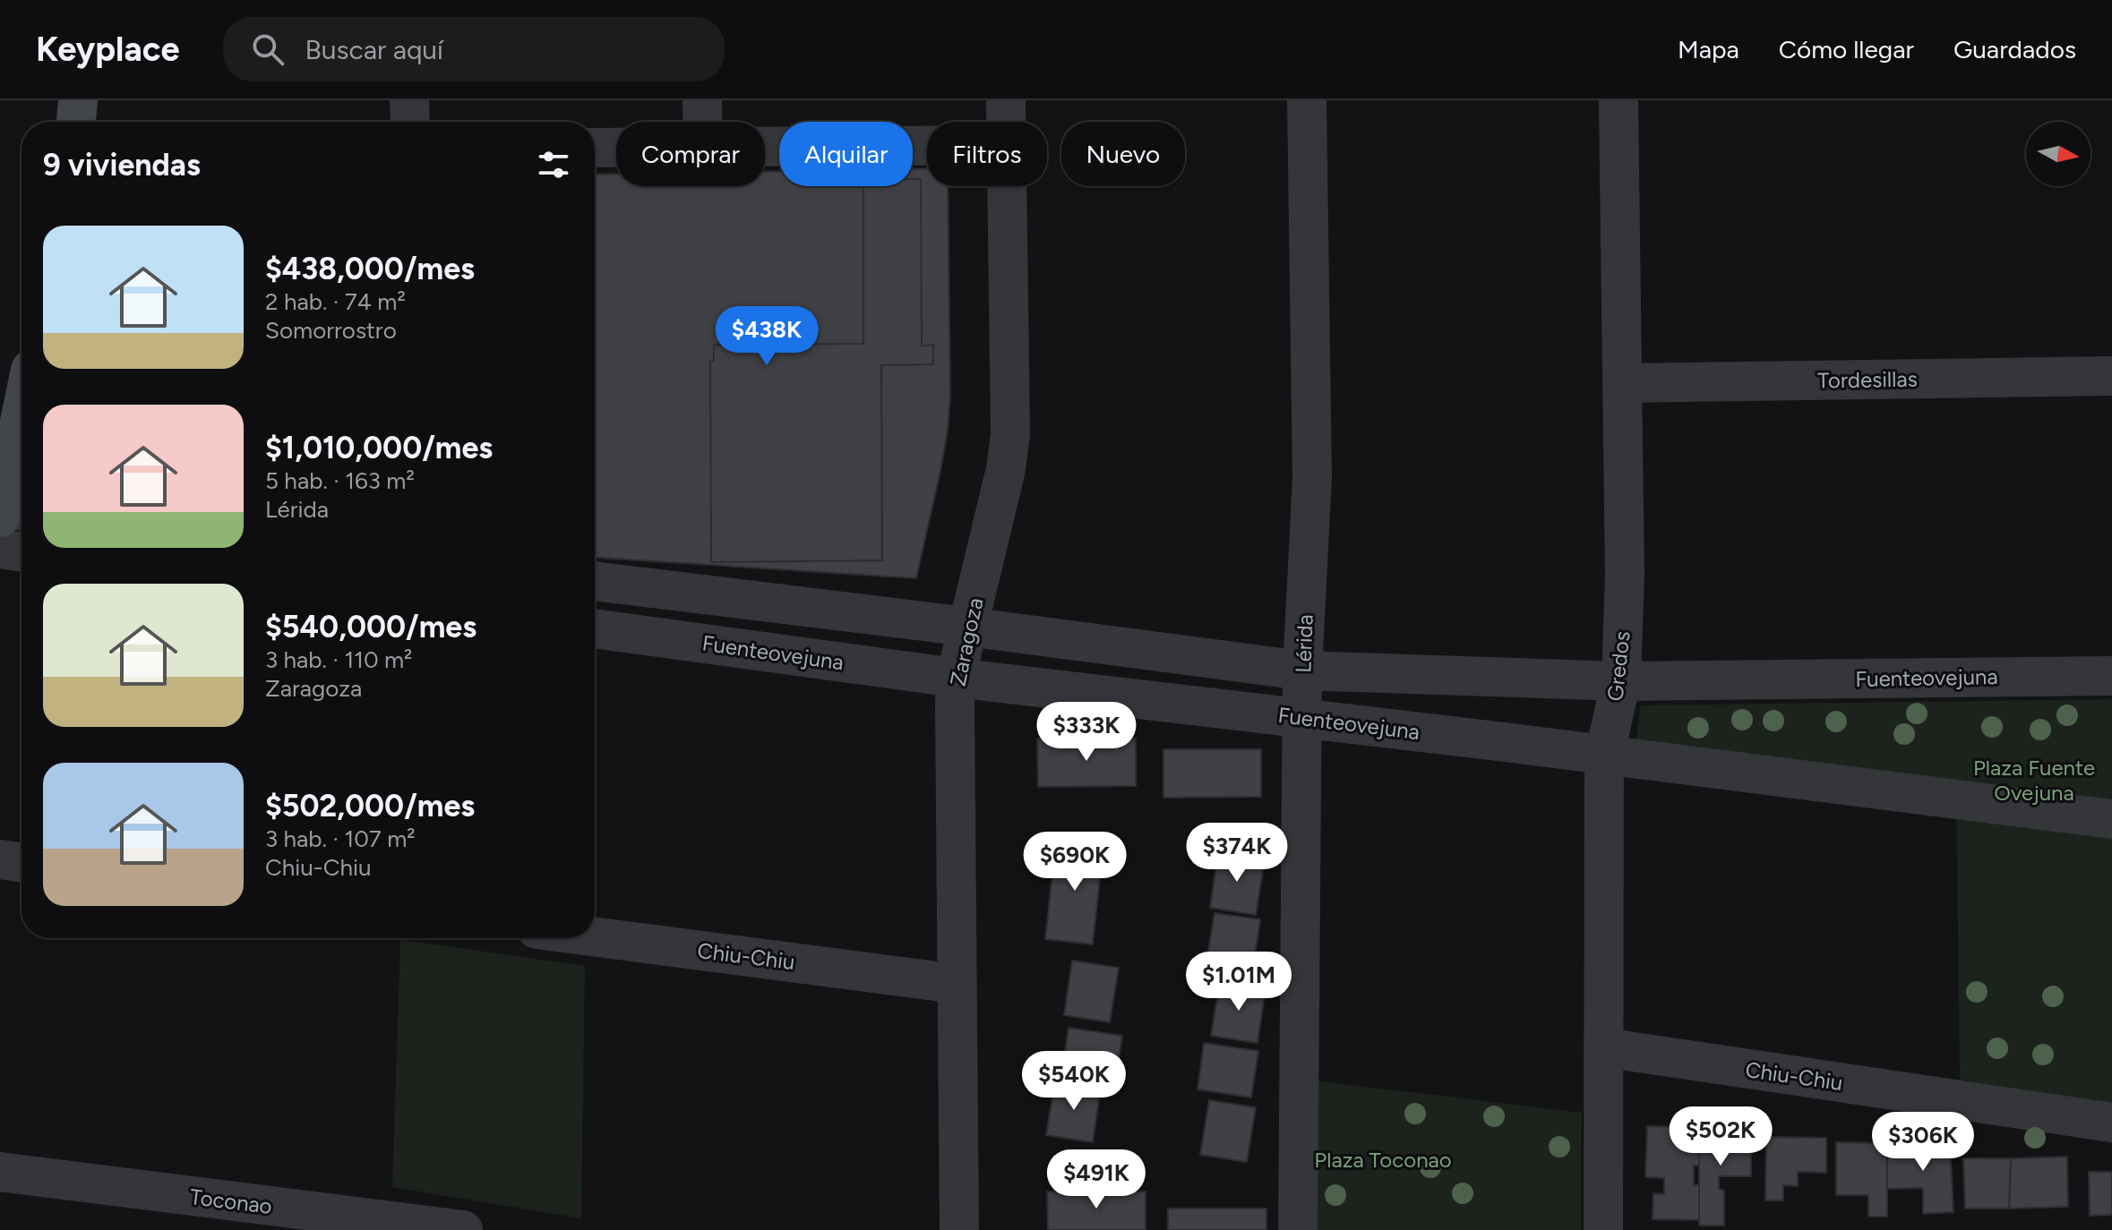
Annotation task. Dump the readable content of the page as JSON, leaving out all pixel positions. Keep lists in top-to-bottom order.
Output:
{
  "streets": {
    "street": [
      "Tordesillas",
      "Zaragoza",
      "Lérida",
      "Fuenteovejuna",
      "Gredos",
      "Chiu-Chiu",
      "Toconao"
    ]
  },
  "crossings": [
    ["Tordesillas", "Gredos"],
    ["Zaragoza", "Fuenteovejuna"],
    ["Zaragoza", "Chiu-Chiu"],
    ["Lérida", "Fuenteovejuna"],
    ["Fuenteovejuna", "Gredos"],
    ["Gredos", "Chiu-Chiu"]
  ],
  "parks": ["Plaza Fuente Ovejuna", "Plaza Toconao"],
  "north": "right",
  "page": {
    "header": "Keyplace",
    "search": "Buscar aquí",
    "nav": ["Mapa", "Cómo llegar", "Guardados"],
    "chip": [
      "Comprar",
      "Alquilar",
      "Filtros",
      "Nuevo"
    ],
    "heading": "9 viviendas",
    "list": [
      {
        "name": "$438,000/mes",
        "note": "2 hab. · 74 m² · Somorrostro"
      },
      {
        "name": "$1,010,000/mes",
        "note": "5 hab. · 163 m² · Lérida"
      },
      {
        "name": "$540,000/mes",
        "note": "3 hab. · 110 m² · Zaragoza"
      },
      {
        "name": "$502,000/mes",
        "note": "3 hab. · 107 m² · Chiu-Chiu"
      }
    ],
    "price": [
      "$438K",
      "$333K",
      "$374K",
      "$690K",
      "$1.01M",
      "$540K",
      "$502K",
      "$306K",
      "$491K"
    ]
  }
}
